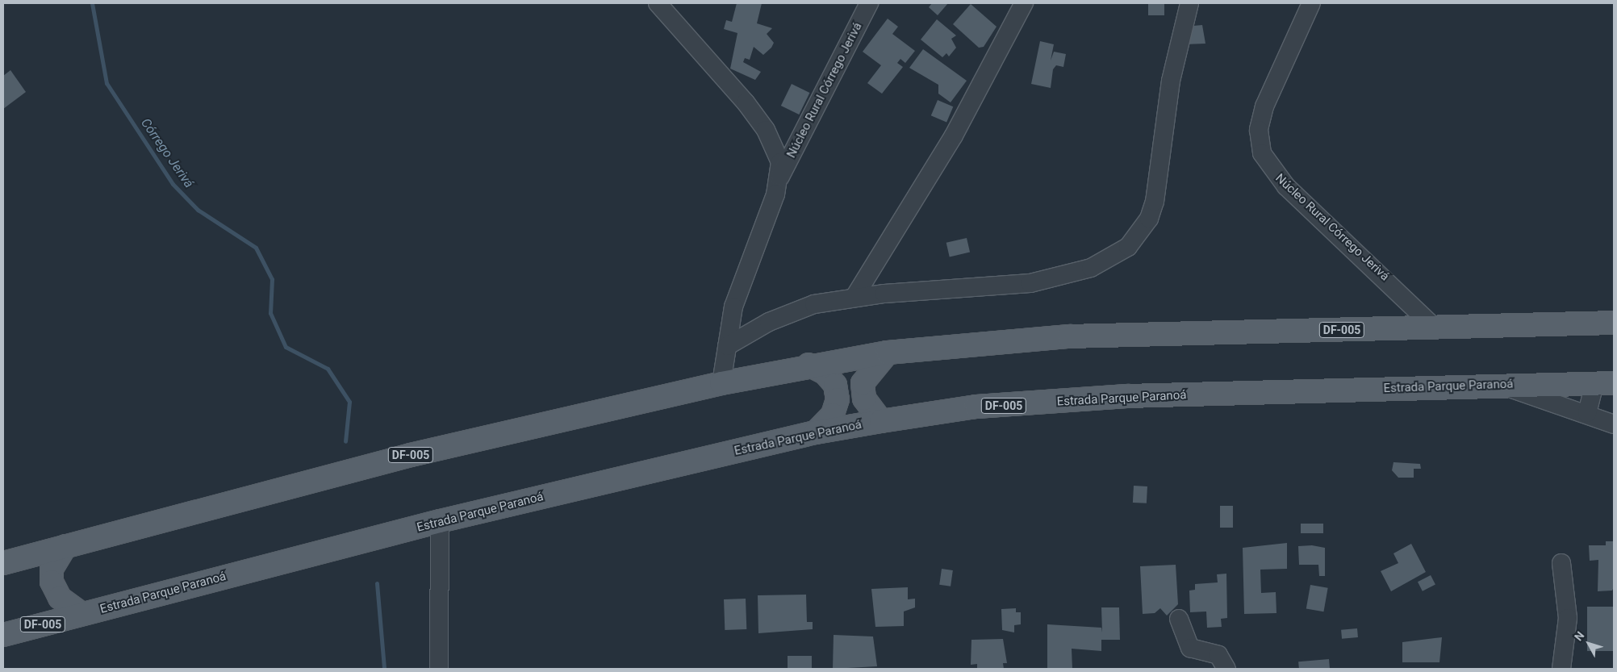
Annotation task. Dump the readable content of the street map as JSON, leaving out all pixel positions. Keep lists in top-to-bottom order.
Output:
{
  "streets": {
    "main road": ["DF-005", "Estrada Parque Paranoá"],
    "street": ["Núcleo Rural Córrego Jerivá"]
  },
  "crossings": [
    ["Núcleo Rural Córrego Jerivá", "DF-005"]
  ],
  "water": ["Córrego Jerivá"],
  "north": "top left"
}
